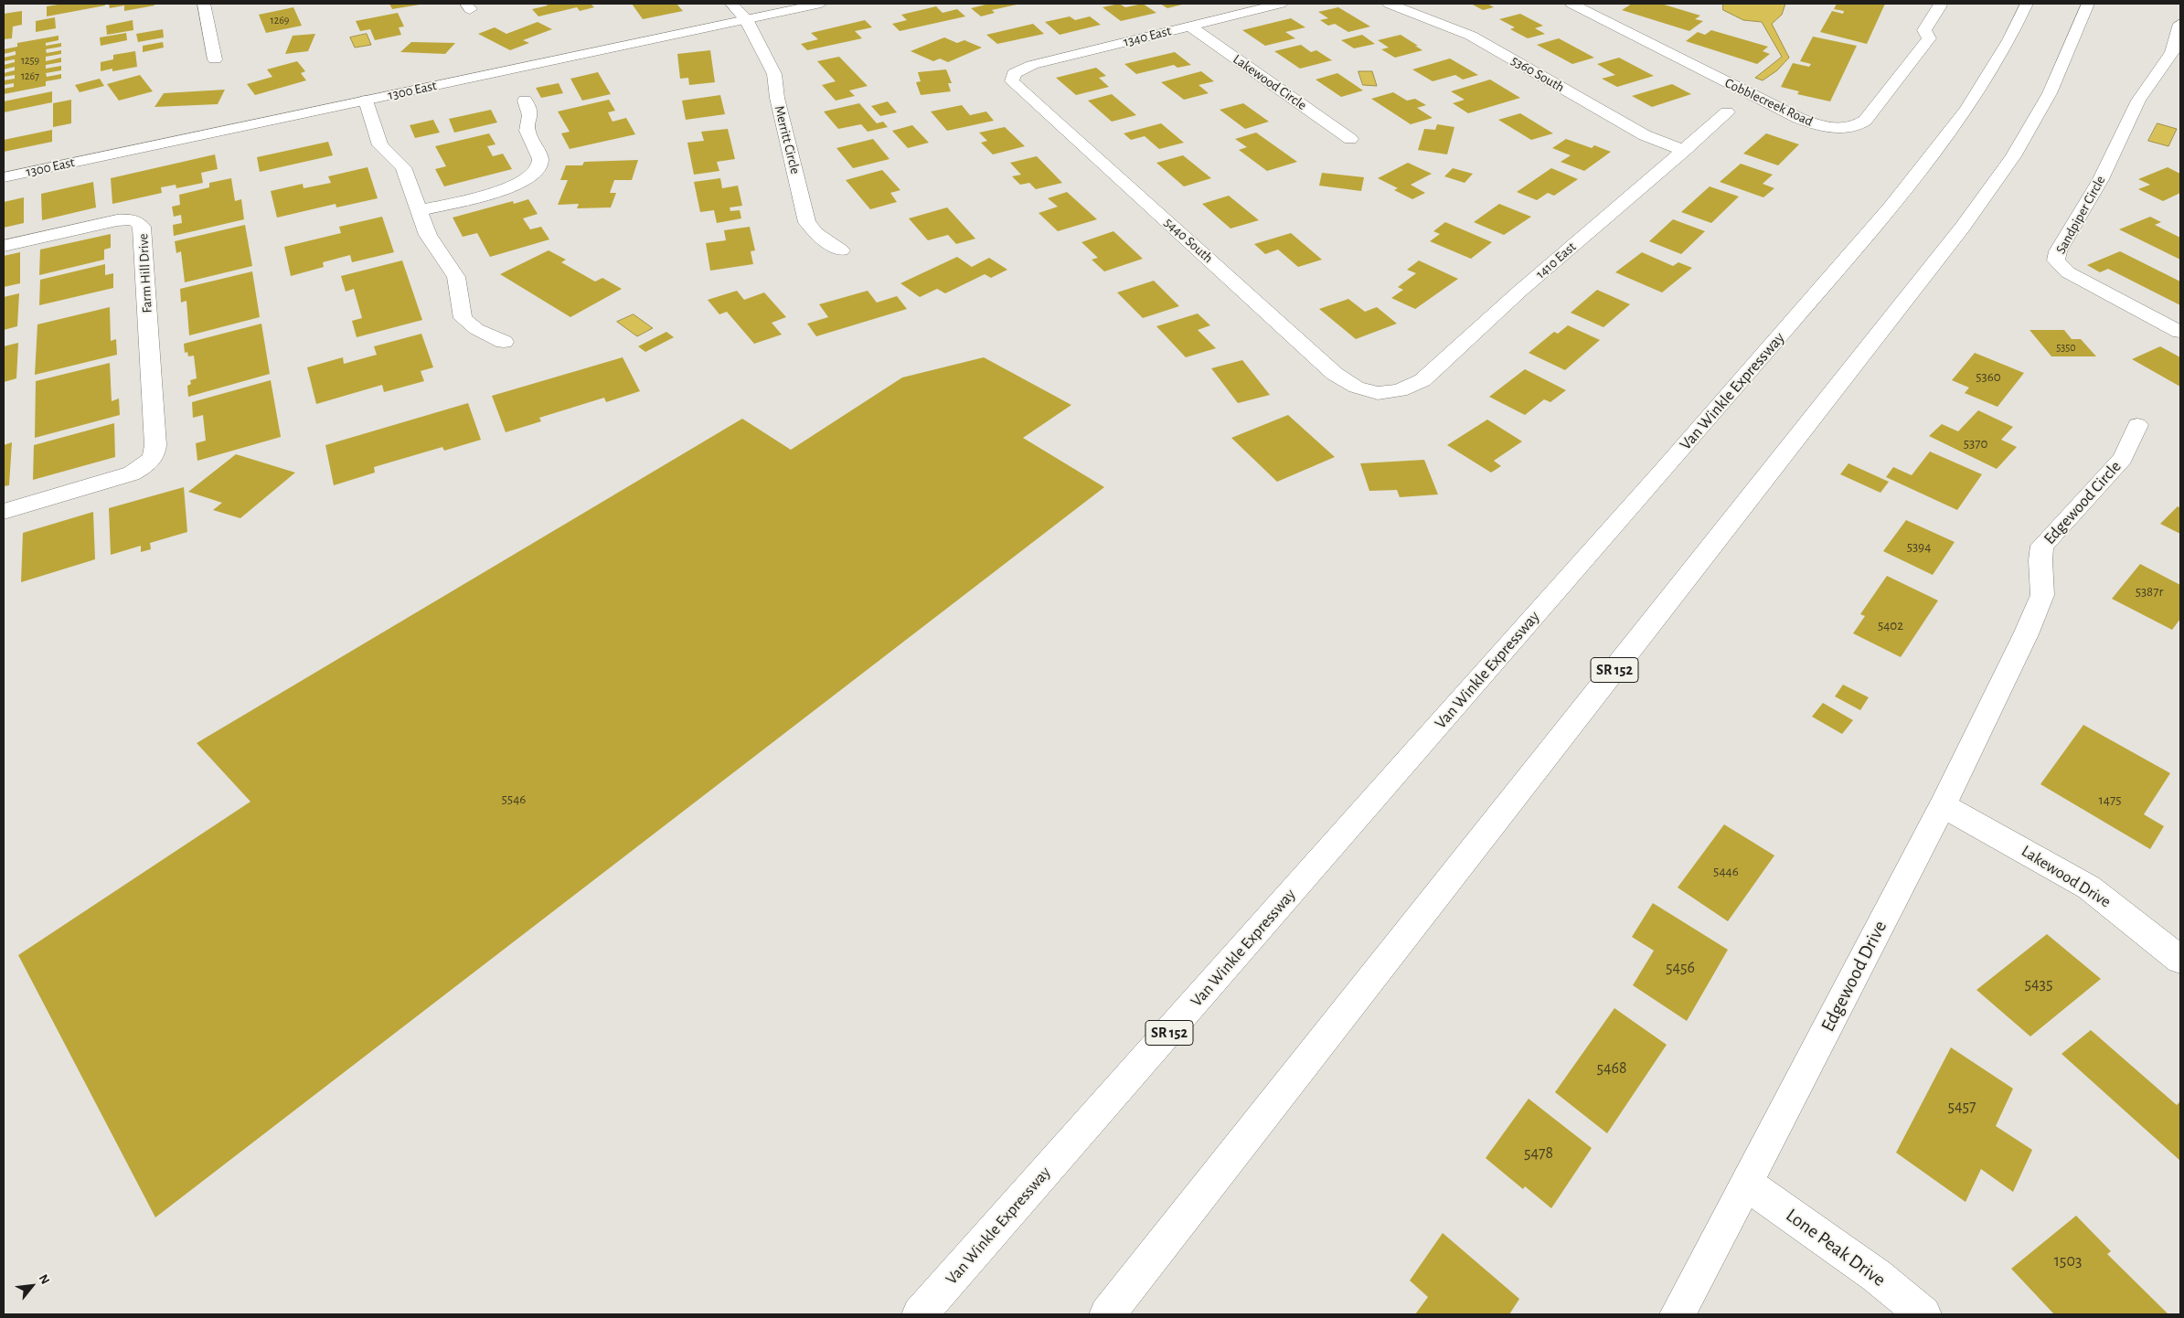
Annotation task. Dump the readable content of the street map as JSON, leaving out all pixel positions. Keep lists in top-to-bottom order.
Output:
{
  "streets": {
    "street": [
      "1340 East",
      "5360 South",
      "Lakewood Circle",
      "1300 East",
      "Cobblecreek Road",
      "Merritt Circle",
      "Sandpiper Circle",
      "5440 South",
      "1410 East",
      "Farm Hill Drive",
      "Van Winkle Expressway",
      "Edgewood Circle",
      "SR 152",
      "Lakewood Drive",
      "Edgewood Drive",
      "Lone Peak Drive"
    ]
  },
  "crossings": [
    ["1340 East", "Lakewood Circle"],
    ["1340 East", "5440 South"],
    ["5360 South", "1410 East"],
    ["1300 East", "Merritt Circle"],
    ["5440 South", "1410 East"],
    ["Edgewood Circle", "Edgewood Drive"],
    ["Lakewood Drive", "Edgewood Drive"],
    ["Edgewood Drive", "Lone Peak Drive"]
  ],
  "house_numbers": [
    "1269",
    "1259",
    "1267",
    "5350",
    "5360",
    "5370",
    "5394",
    "5387r",
    "5402",
    "5546",
    "1475",
    "5446",
    "5456",
    "5435",
    "5468",
    "5457",
    "5478",
    "1503"
  ],
  "north": "top right"
}
